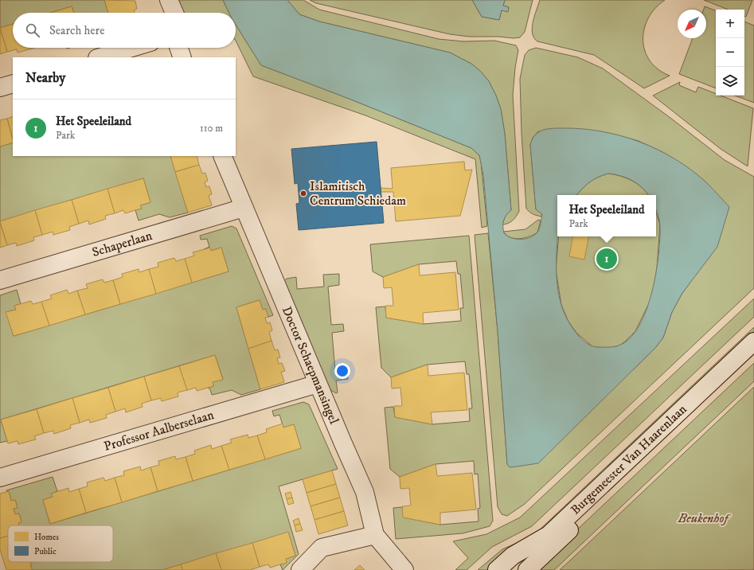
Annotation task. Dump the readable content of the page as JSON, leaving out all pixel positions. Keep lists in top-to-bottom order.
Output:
{
  "streets": {
    "street": [
      "Schaperlaan",
      "Doctor Schaepmansingel",
      "Professor Aalberselaan",
      "Burgemeester Van Haarenlaan"
    ]
  },
  "crossings": [
    ["Schaperlaan", "Doctor Schaepmansingel"],
    ["Doctor Schaepmansingel", "Professor Aalberselaan"]
  ],
  "parks": ["Beukenhof"],
  "places": ["Islamitisch Centrum Schiedam"],
  "legend": ["Homes", "Public"],
  "north": "bottom left",
  "page": {
    "map_buttons": ["+", "−"],
    "search": "Search here",
    "heading": "Nearby",
    "list": [
      {
        "mark": "1",
        "name": "Het Speeleiland",
        "note": "Park",
        "value": "110 m"
      }
    ],
    "popup": ["Het Speeleiland", "Park"],
    "pins": "1"
  }
}
